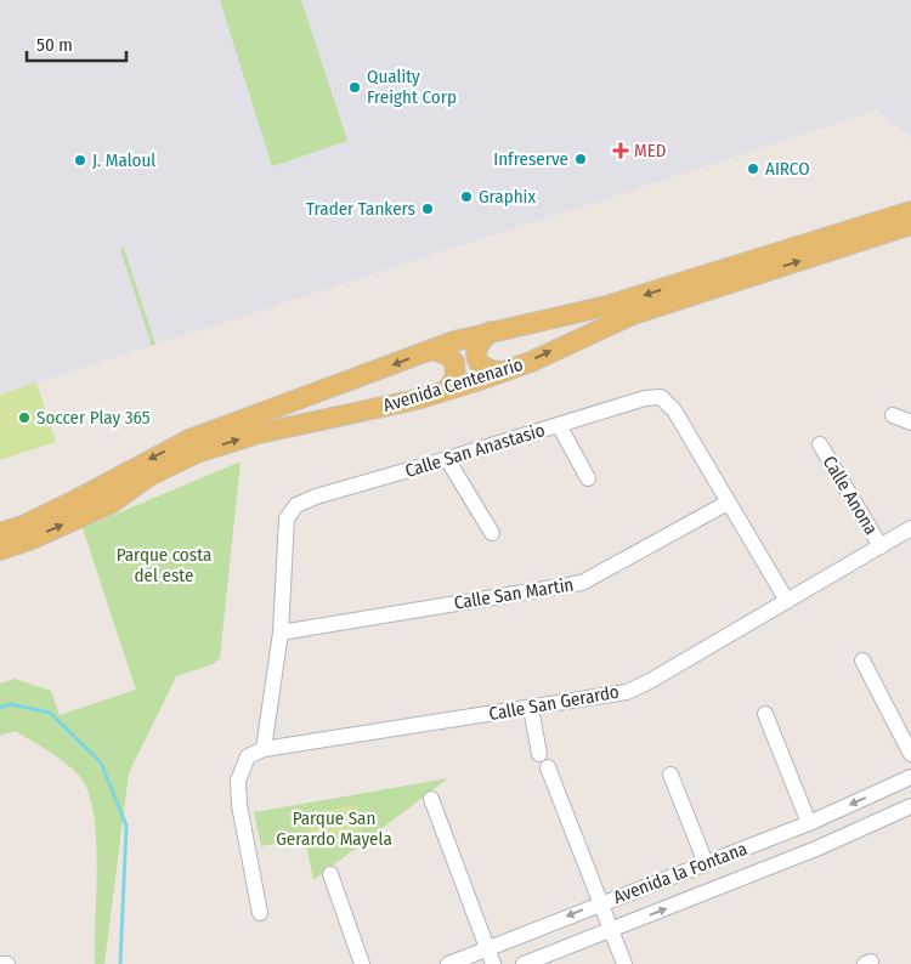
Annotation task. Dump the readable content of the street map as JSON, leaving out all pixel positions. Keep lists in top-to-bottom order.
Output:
{
  "streets": {
    "main road": ["Avenida Centenario"],
    "street": [
      "Calle San Anastasio",
      "Calle Anona",
      "Calle San Martin",
      "Calle San Gerardo",
      "Avenida la Fontana"
    ]
  },
  "crossings": [
    ["Calle San Anastasio", "Calle San Martin"],
    ["Calle San Anastasio", "Calle San Gerardo"],
    ["Calle Anona", "Calle San Gerardo"]
  ],
  "parks": ["Parque costa del este", "Parque San Gerardo Mayela"],
  "places": {
    "other": [
      "Quality Freight Corp",
      "Infreserve",
      "J. Maloul",
      "AIRCO",
      "Graphix",
      "Trader Tankers",
      "Soccer Play 365"
    ],
    "health": ["MED"]
  },
  "scale_bar": "50 m"
}
